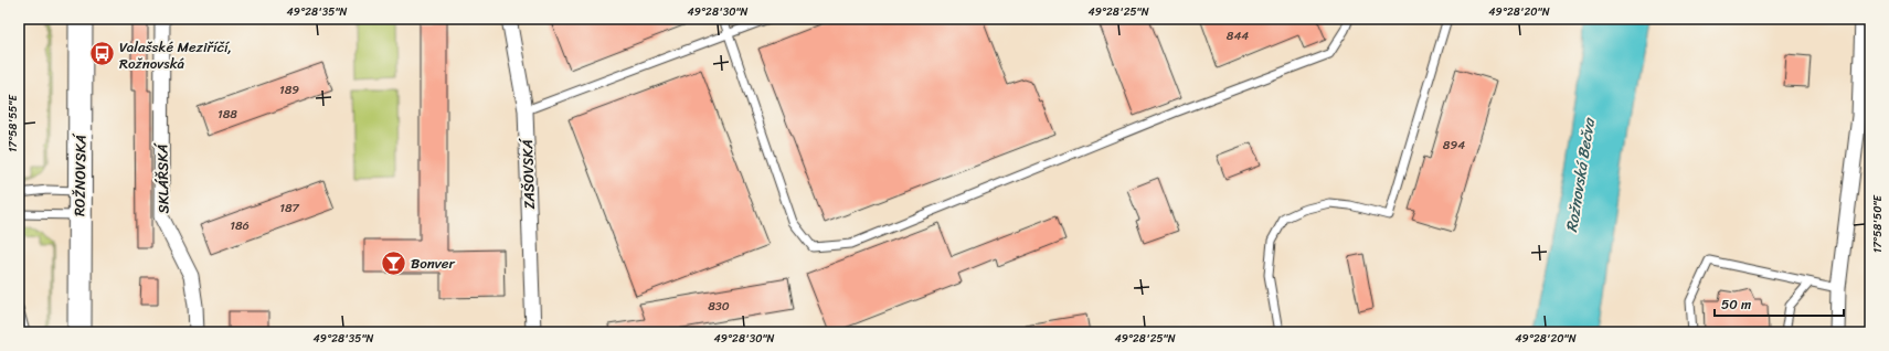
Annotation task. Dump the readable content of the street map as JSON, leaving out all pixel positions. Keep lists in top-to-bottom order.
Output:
{
  "streets": {
    "main road": ["ROŽNOVSKÁ"],
    "street": ["ZAŠOVSKÁ", "SKLÁŘSKÁ"]
  },
  "water": ["Rožnovská Bečva"],
  "places": {
    "bus stop": ["Valašské Meziříčí, Rožnovská"],
    "bar": ["Bonver"]
  },
  "house_numbers": [
    "844",
    "189",
    "188",
    "894",
    "187",
    "186",
    "830"
  ],
  "scale_bar": "50 m",
  "coordinates": [
    "49°28'35\"N",
    "49°28'30\"N",
    "49°28'25\"N",
    "49°28'20\"N",
    "17°58'55\"E",
    "17°58'50\"E"
  ]
}
